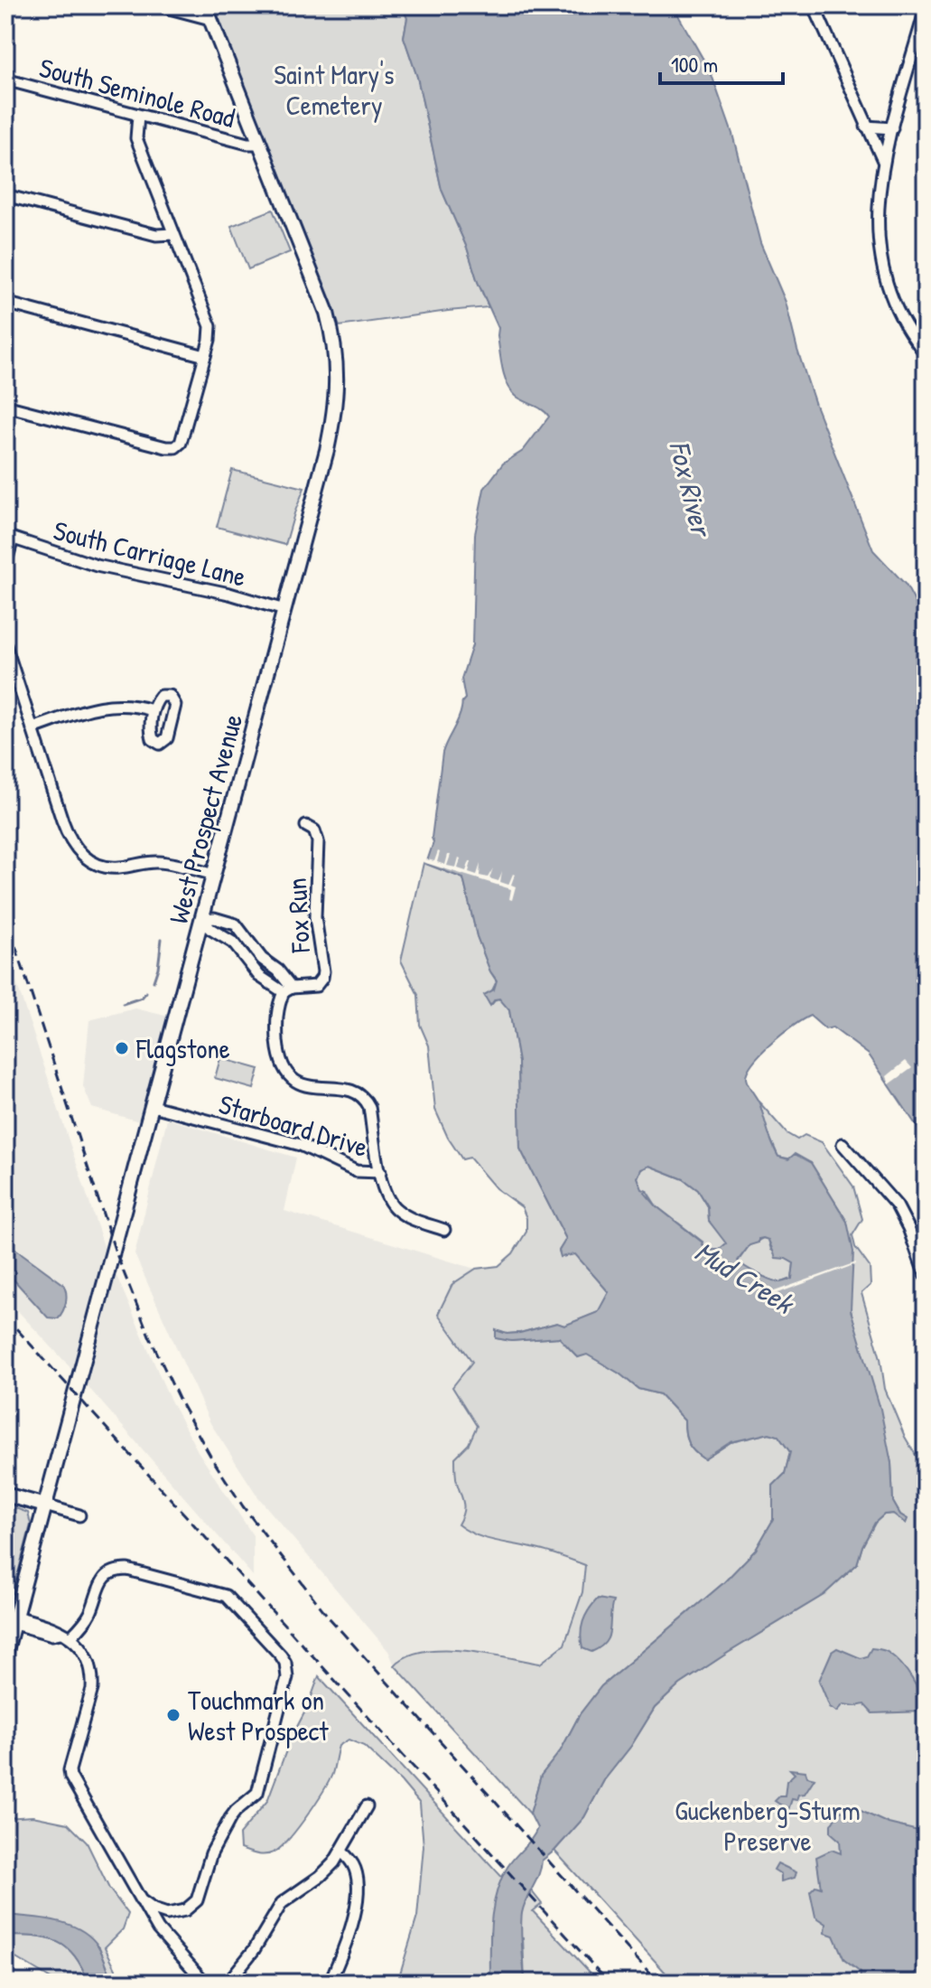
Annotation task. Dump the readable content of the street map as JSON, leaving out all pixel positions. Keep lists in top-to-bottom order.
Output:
{
  "streets": {
    "main road": ["West Prospect Avenue"],
    "street": [
      "South Seminole Road",
      "South Carriage Lane",
      "Fox Run",
      "Starboard Drive"
    ]
  },
  "crossings": [
    ["South Seminole Road", "West Prospect Avenue"],
    ["South Carriage Lane", "West Prospect Avenue"],
    ["West Prospect Avenue", "Starboard Drive"],
    ["Fox Run", "Starboard Drive"]
  ],
  "water": ["Fox River", "Mud Creek"],
  "parks": ["Saint Mary's Cemetery", "Guckenberg-Sturm Preserve"],
  "places": ["Flagstone", "Touchmark on West Prospect"],
  "scale_bar": "100 m"
}
